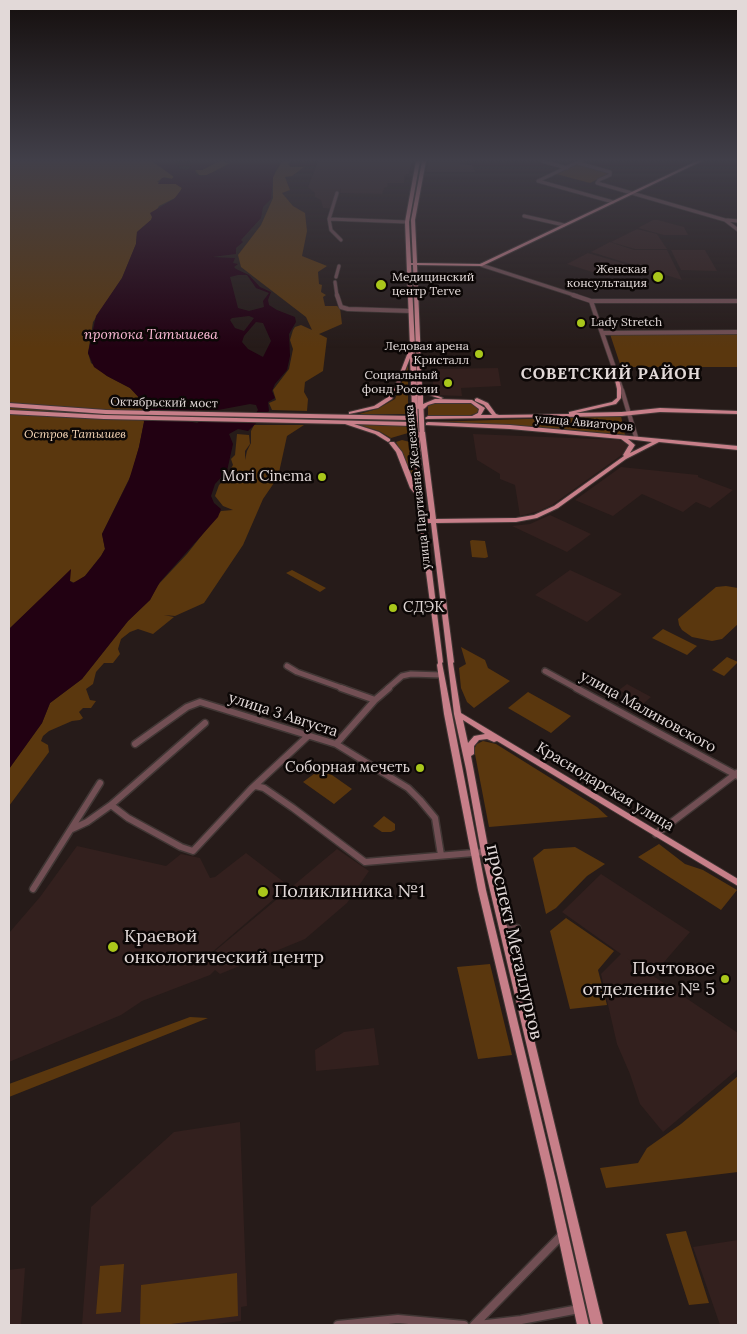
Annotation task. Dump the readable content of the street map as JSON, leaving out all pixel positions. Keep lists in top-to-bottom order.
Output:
{
  "streets": {
    "main road": [
      "Октябрьский мост",
      "улица Авиаторов",
      "улица Партизана Железняка",
      "Краснодарская улица",
      "проспект Металлургов"
    ],
    "street": ["улица Малиновского", "улица 3 Августа"]
  },
  "crossings": [
    ["улица Партизана Железняка", "Краснодарская улица"],
    ["улица Партизана Железняка", "проспект Металлургов"],
    ["Краснодарская улица", "проспект Металлургов"]
  ],
  "districts": ["СОВЕТСКИЙ РАЙОН"],
  "water": ["протока Татышева"],
  "parks": ["Остров Татышев"],
  "places": [
    "Женская консультация",
    "Медицинский центр Terve",
    "Lady Stretch",
    "Ледовая арена Кристалл",
    "Социальный фонд России",
    "Mori Cinema",
    "СДЭК",
    "Соборная мечеть",
    "Поликлиника №1",
    "Краевой онкологический центр",
    "Почтовое отделение № 5"
  ]
}
